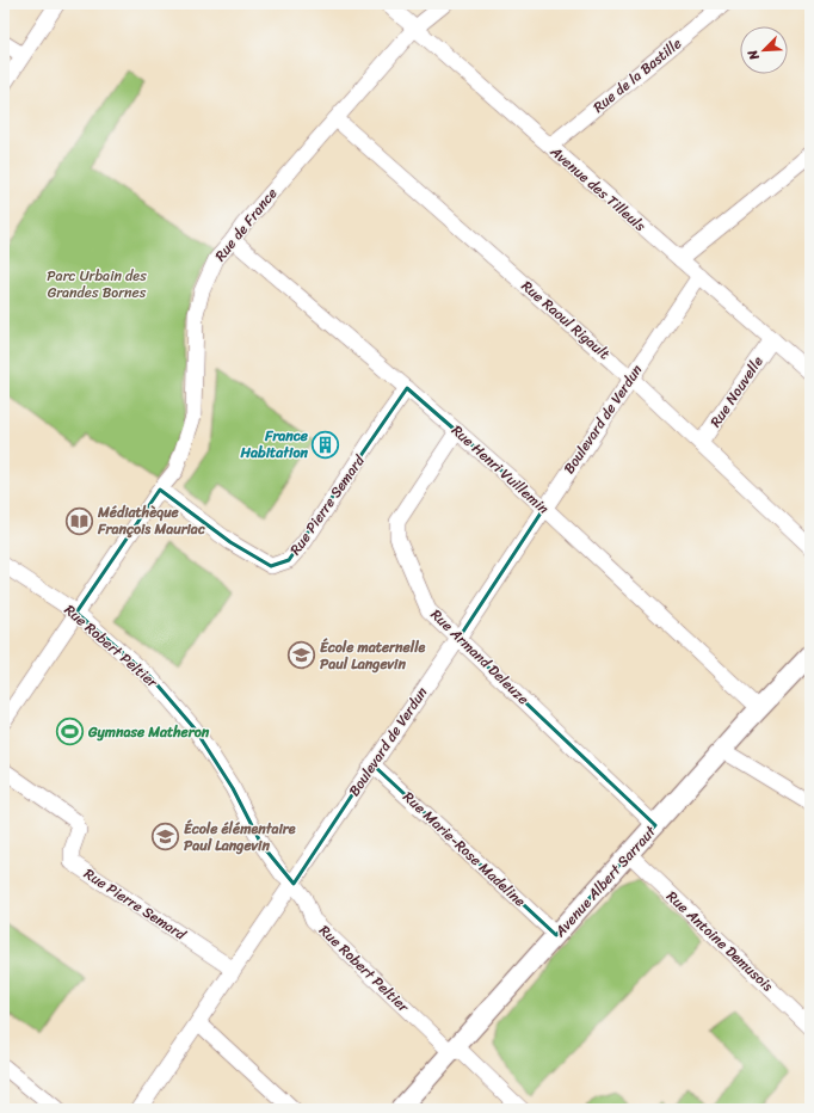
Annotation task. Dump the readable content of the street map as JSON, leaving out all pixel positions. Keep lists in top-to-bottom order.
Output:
{
  "streets": {
    "street": [
      "Rue de la Bastille",
      "Avenue des Tilleuls",
      "Rue de France",
      "Rue Raoul Rigault",
      "Rue Nouvelle",
      "Boulevard de Verdun",
      "Rue Henri Vuillemin",
      "Rue Pierre Semard",
      "Rue Robert Peltier",
      "Rue Armand Deleuze",
      "Rue Marie-Rose Madeline",
      "Avenue Albert Sarraut",
      "Rue Antoine Demusois"
    ]
  },
  "crossings": [
    ["Rue de la Bastille", "Avenue des Tilleuls"],
    ["Avenue des Tilleuls", "Rue de France"],
    ["Avenue des Tilleuls", "Rue Nouvelle"],
    ["Avenue des Tilleuls", "Boulevard de Verdun"],
    ["Rue de France", "Rue Raoul Rigault"],
    ["Rue de France", "Rue Henri Vuillemin"],
    ["Rue de France", "Rue Pierre Semard"],
    ["Rue Raoul Rigault", "Rue Nouvelle"],
    ["Rue Raoul Rigault", "Boulevard de Verdun"],
    ["Boulevard de Verdun", "Rue Henri Vuillemin"],
    ["Boulevard de Verdun", "Rue Pierre Semard"],
    ["Boulevard de Verdun", "Rue Robert Peltier"],
    ["Boulevard de Verdun", "Rue Armand Deleuze"],
    ["Boulevard de Verdun", "Rue Marie-Rose Madeline"],
    ["Rue Henri Vuillemin", "Rue Pierre Semard"],
    ["Rue Henri Vuillemin", "Rue Armand Deleuze"],
    ["Rue Henri Vuillemin", "Avenue Albert Sarraut"],
    ["Rue Robert Peltier", "Avenue Albert Sarraut"],
    ["Rue Armand Deleuze", "Avenue Albert Sarraut"],
    ["Rue Marie-Rose Madeline", "Avenue Albert Sarraut"],
    ["Avenue Albert Sarraut", "Rue Antoine Demusois"]
  ],
  "parks": ["Parc Urbain des Grandes Bornes"],
  "places": {
    "building": ["France Habitation"],
    "library": ["Médiathèque François Mauriac"],
    "school or university": ["École maternelle Paul Langevin", "École élémentaire Paul Langevin"],
    "sports": ["Gymnase Matheron"]
  },
  "north": "bottom left"
}
